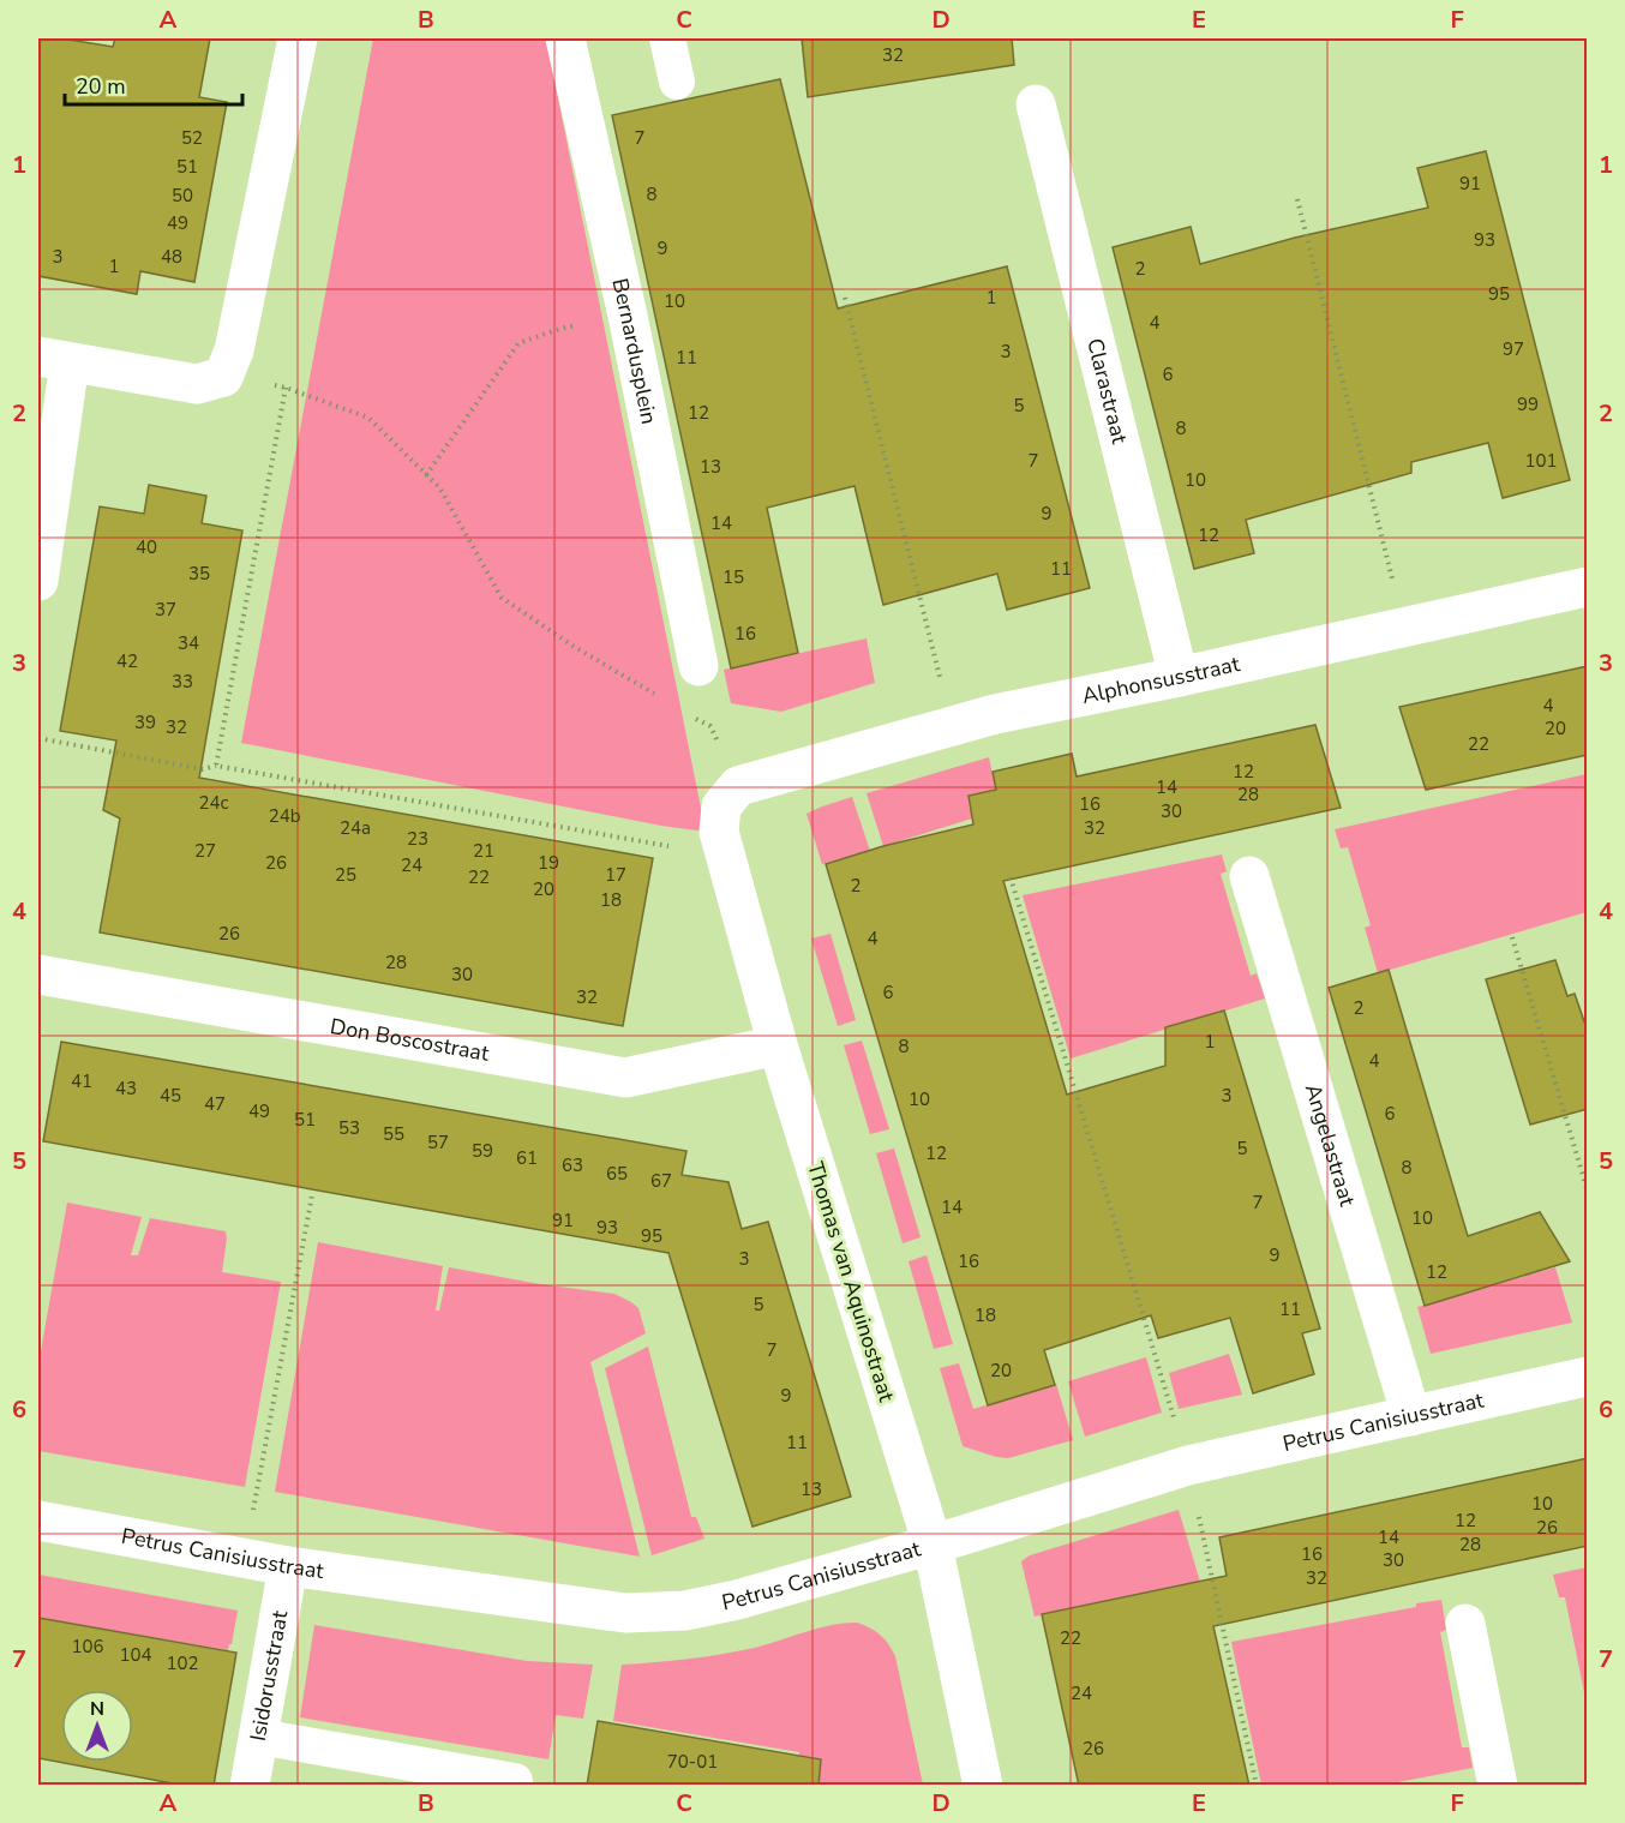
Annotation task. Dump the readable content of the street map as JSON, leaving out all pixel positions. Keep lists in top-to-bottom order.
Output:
{
  "streets": {
    "street": [
      "Bernardusplein",
      "Clarastraat",
      "Alphonsusstraat",
      "Don Boscostraat",
      "Angelastraat",
      "Thomas van Aquinostraat",
      "Petrus Canisiusstraat",
      "Isidorusstraat"
    ]
  },
  "crossings": [
    ["Clarastraat", "Alphonsusstraat"],
    ["Alphonsusstraat", "Thomas van Aquinostraat"],
    ["Don Boscostraat", "Thomas van Aquinostraat"],
    ["Angelastraat", "Petrus Canisiusstraat"],
    ["Thomas van Aquinostraat", "Petrus Canisiusstraat"],
    ["Petrus Canisiusstraat", "Isidorusstraat"]
  ],
  "house_numbers": [
    "32",
    "52",
    "7",
    "51",
    "91",
    "8",
    "50",
    "49",
    "93",
    "9",
    "3",
    "48",
    "1",
    "2",
    "95",
    "1",
    "10",
    "4",
    "97",
    "3",
    "11",
    "6",
    "99",
    "5",
    "12",
    "8",
    "7",
    "101",
    "13",
    "10",
    "9",
    "14",
    "12",
    "40",
    "11",
    "35",
    "15",
    "37",
    "16",
    "34",
    "42",
    "33",
    "4",
    "39",
    "32",
    "20",
    "22",
    "12",
    "14",
    "28",
    "24c",
    "16",
    "30",
    "24b",
    "24a",
    "32",
    "23",
    "27",
    "21",
    "26",
    "19",
    "24",
    "25",
    "17",
    "22",
    "2",
    "20",
    "18",
    "26",
    "4",
    "28",
    "30",
    "6",
    "32",
    "2",
    "1",
    "8",
    "4",
    "41",
    "43",
    "45",
    "3",
    "10",
    "47",
    "49",
    "6",
    "51",
    "53",
    "55",
    "57",
    "5",
    "59",
    "12",
    "61",
    "63",
    "8",
    "65",
    "67",
    "7",
    "14",
    "10",
    "91",
    "93",
    "95",
    "9",
    "3",
    "16",
    "12",
    "5",
    "11",
    "18",
    "7",
    "20",
    "9",
    "11",
    "13",
    "10",
    "12",
    "26",
    "14",
    "28",
    "16",
    "30",
    "32",
    "22",
    "106",
    "104",
    "102",
    "24",
    "26",
    "70-01"
  ],
  "scale_bar": "20 m",
  "north": "top",
  "grid": {
    "columns": [
      "A",
      "B",
      "C",
      "D",
      "E",
      "F"
    ],
    "rows": [
      "1",
      "2",
      "3",
      "4",
      "5",
      "6",
      "7"
    ]
  }
}
